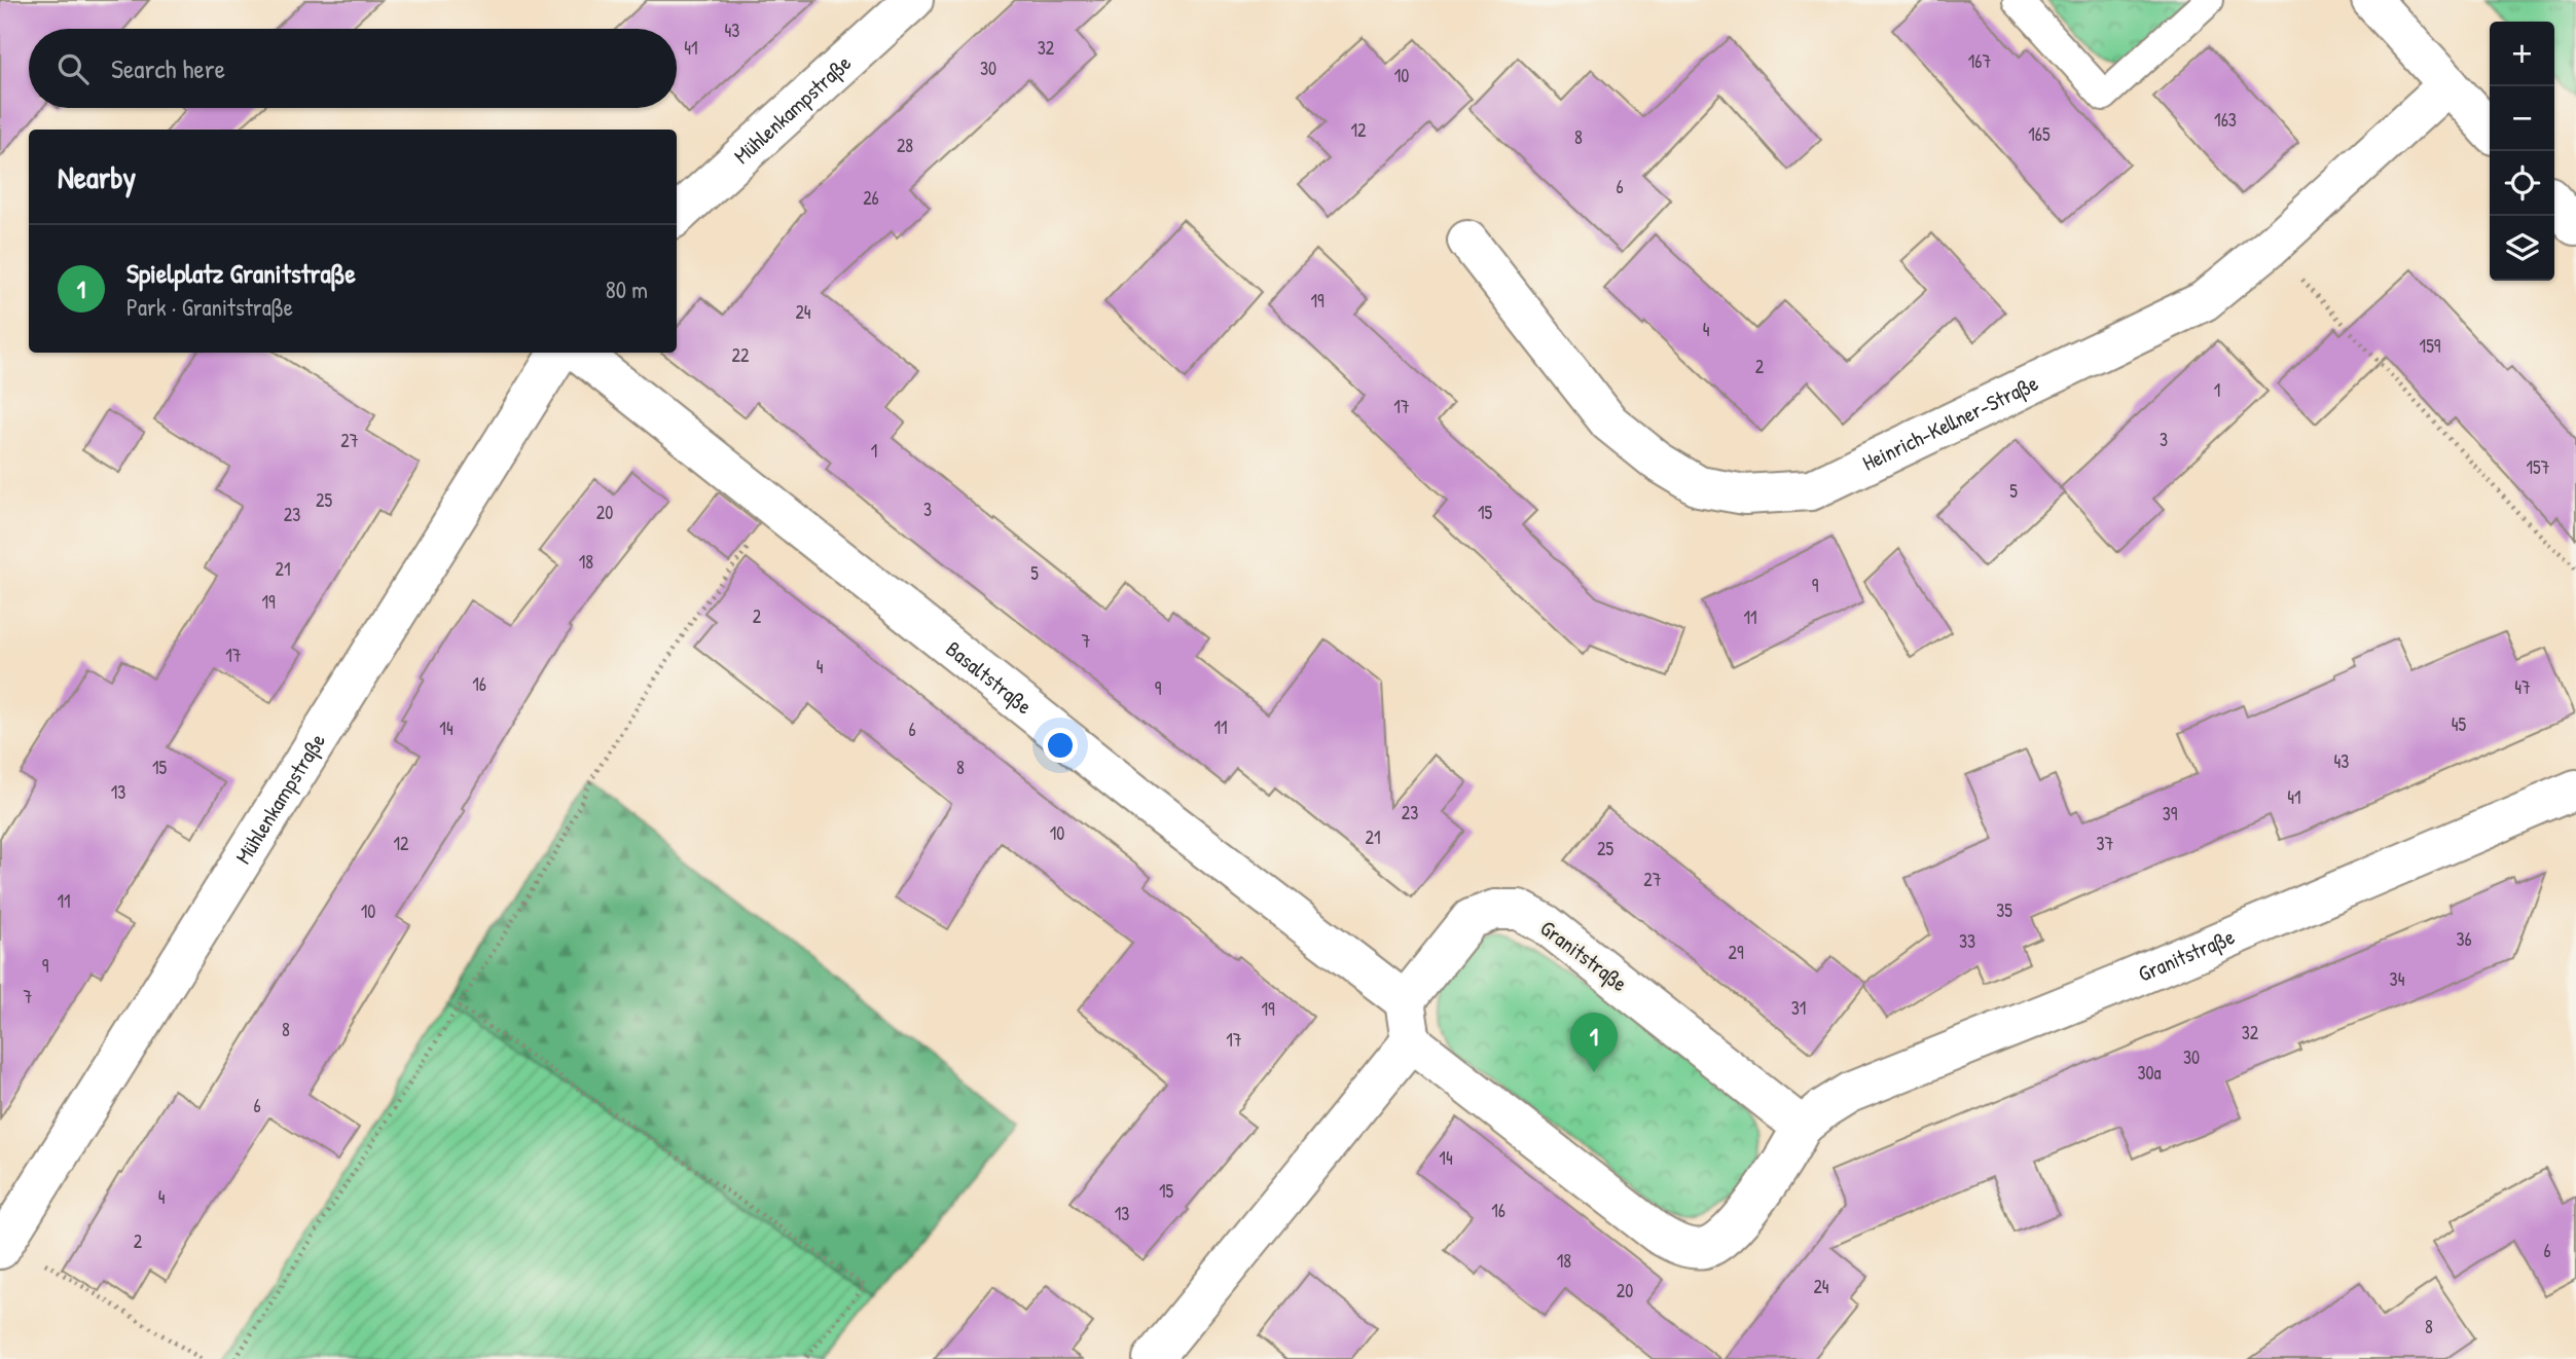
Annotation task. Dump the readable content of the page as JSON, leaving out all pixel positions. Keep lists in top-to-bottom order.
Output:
{
  "streets": {
    "street": [
      "Mühlenkampstraße",
      "Heinrich-Kellner-Straße",
      "Basaltstraße",
      "Granitstraße"
    ]
  },
  "crossings": [
    ["Basaltstraße", "Granitstraße"]
  ],
  "house_numbers": [
    "43",
    "41",
    "32",
    "167",
    "30",
    "10",
    "163",
    "12",
    "165",
    "8",
    "28",
    "6",
    "26",
    "19",
    "24",
    "4",
    "159",
    "22",
    "2",
    "1",
    "17",
    "3",
    "27",
    "1",
    "157",
    "5",
    "25",
    "3",
    "20",
    "15",
    "23",
    "18",
    "21",
    "5",
    "9",
    "19",
    "2",
    "11",
    "7",
    "17",
    "4",
    "16",
    "47",
    "9",
    "45",
    "11",
    "14",
    "6",
    "43",
    "15",
    "8",
    "13",
    "41",
    "23",
    "39",
    "10",
    "21",
    "12",
    "37",
    "25",
    "27",
    "11",
    "35",
    "10",
    "36",
    "33",
    "29",
    "9",
    "34",
    "7",
    "31",
    "19",
    "8",
    "32",
    "17",
    "30",
    "30a",
    "6",
    "14",
    "15",
    "4",
    "16",
    "13",
    "2",
    "6",
    "18",
    "24",
    "20",
    "8"
  ],
  "page": {
    "map_buttons": ["+", "−"],
    "search": "Search here",
    "heading": "Nearby",
    "list": [
      {
        "mark": "1",
        "name": "Spielplatz Granitstraße",
        "note": "Park · Granitstraße",
        "value": "80 m"
      }
    ],
    "pins": "1"
  }
}
